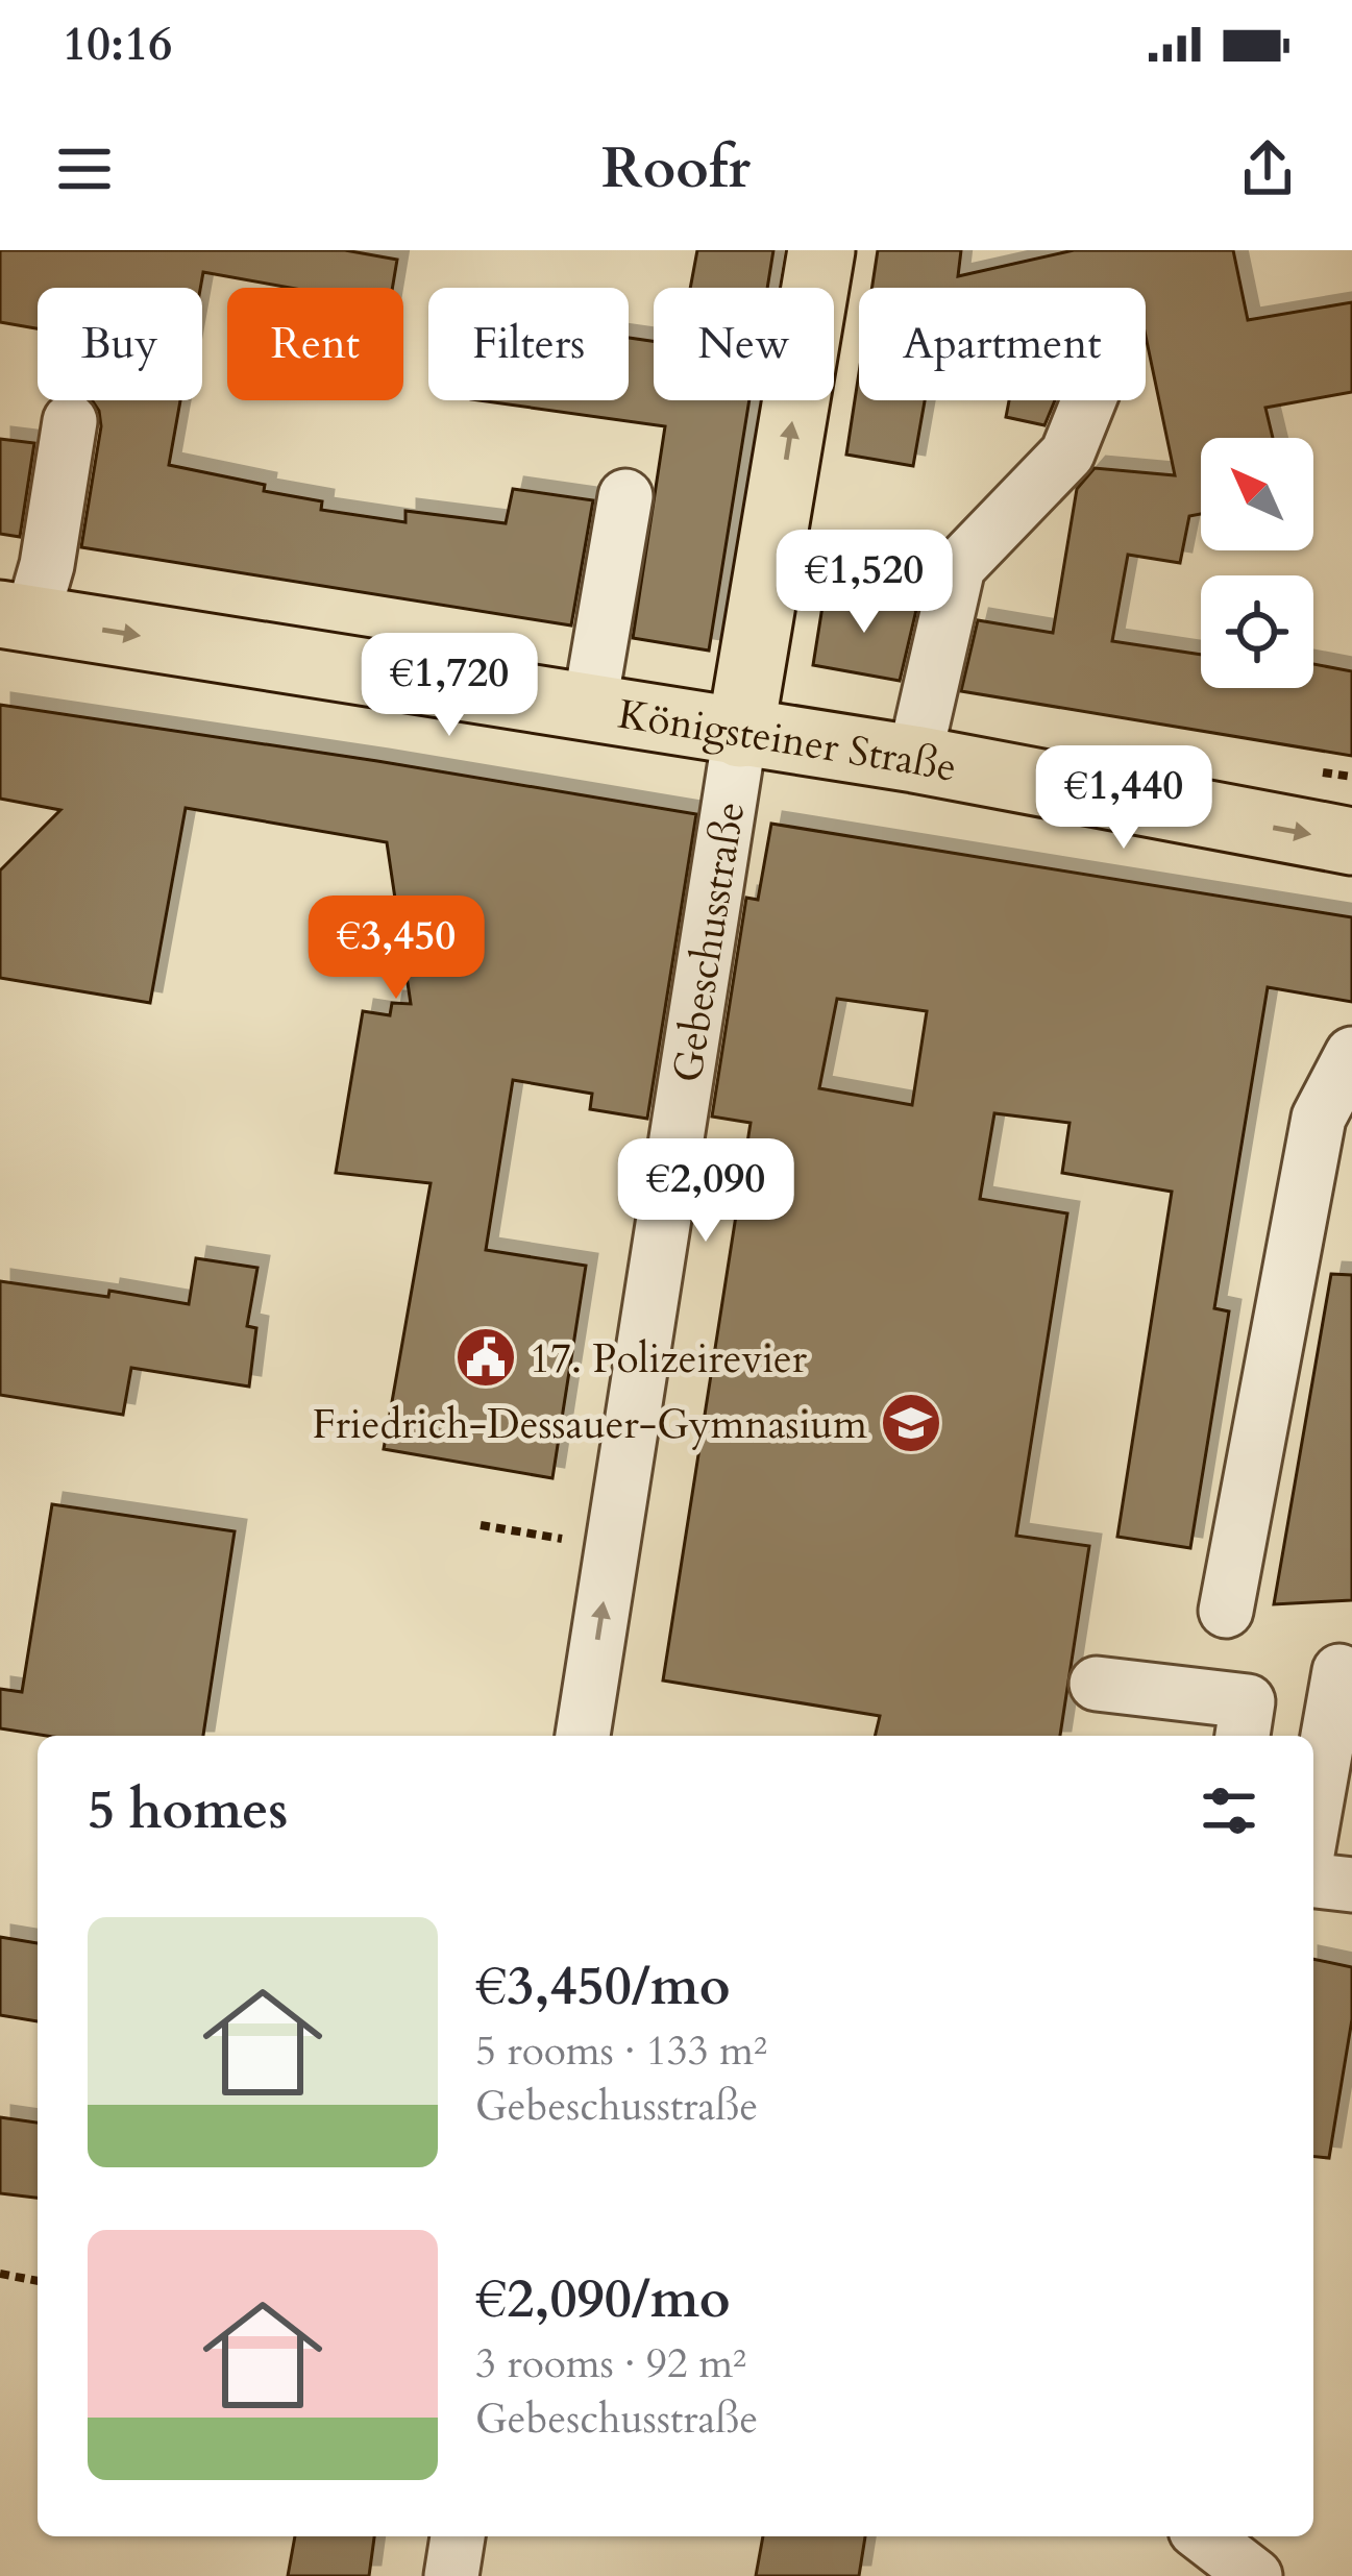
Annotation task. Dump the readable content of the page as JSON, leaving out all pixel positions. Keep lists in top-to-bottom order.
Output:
{
  "streets": {
    "main road": ["Königsteiner Straße"],
    "street": ["Gebeschusstraße"]
  },
  "crossings": [
    ["Königsteiner Straße", "Gebeschusstraße"]
  ],
  "one_way": ["Königsteiner Straße"],
  "places": {
    "public building": ["17. Polizeirevier"],
    "school or university": ["Friedrich-Dessauer-Gymnasium"]
  },
  "north": "top left",
  "page": {
    "status": "10:16",
    "header": "Roofr",
    "chip": [
      "Buy",
      "Rent",
      "Filters",
      "New",
      "Apartment"
    ],
    "price": [
      "€1,520",
      "€1,720",
      "€1,440",
      "€3,450",
      "€2,090"
    ],
    "heading": "5 homes",
    "list": [
      {
        "name": "€3,450/mo",
        "note": "5 rooms · 133 m² · Gebeschusstraße"
      },
      {
        "name": "€2,090/mo",
        "note": "3 rooms · 92 m² · Gebeschusstraße"
      }
    ]
  }
}
